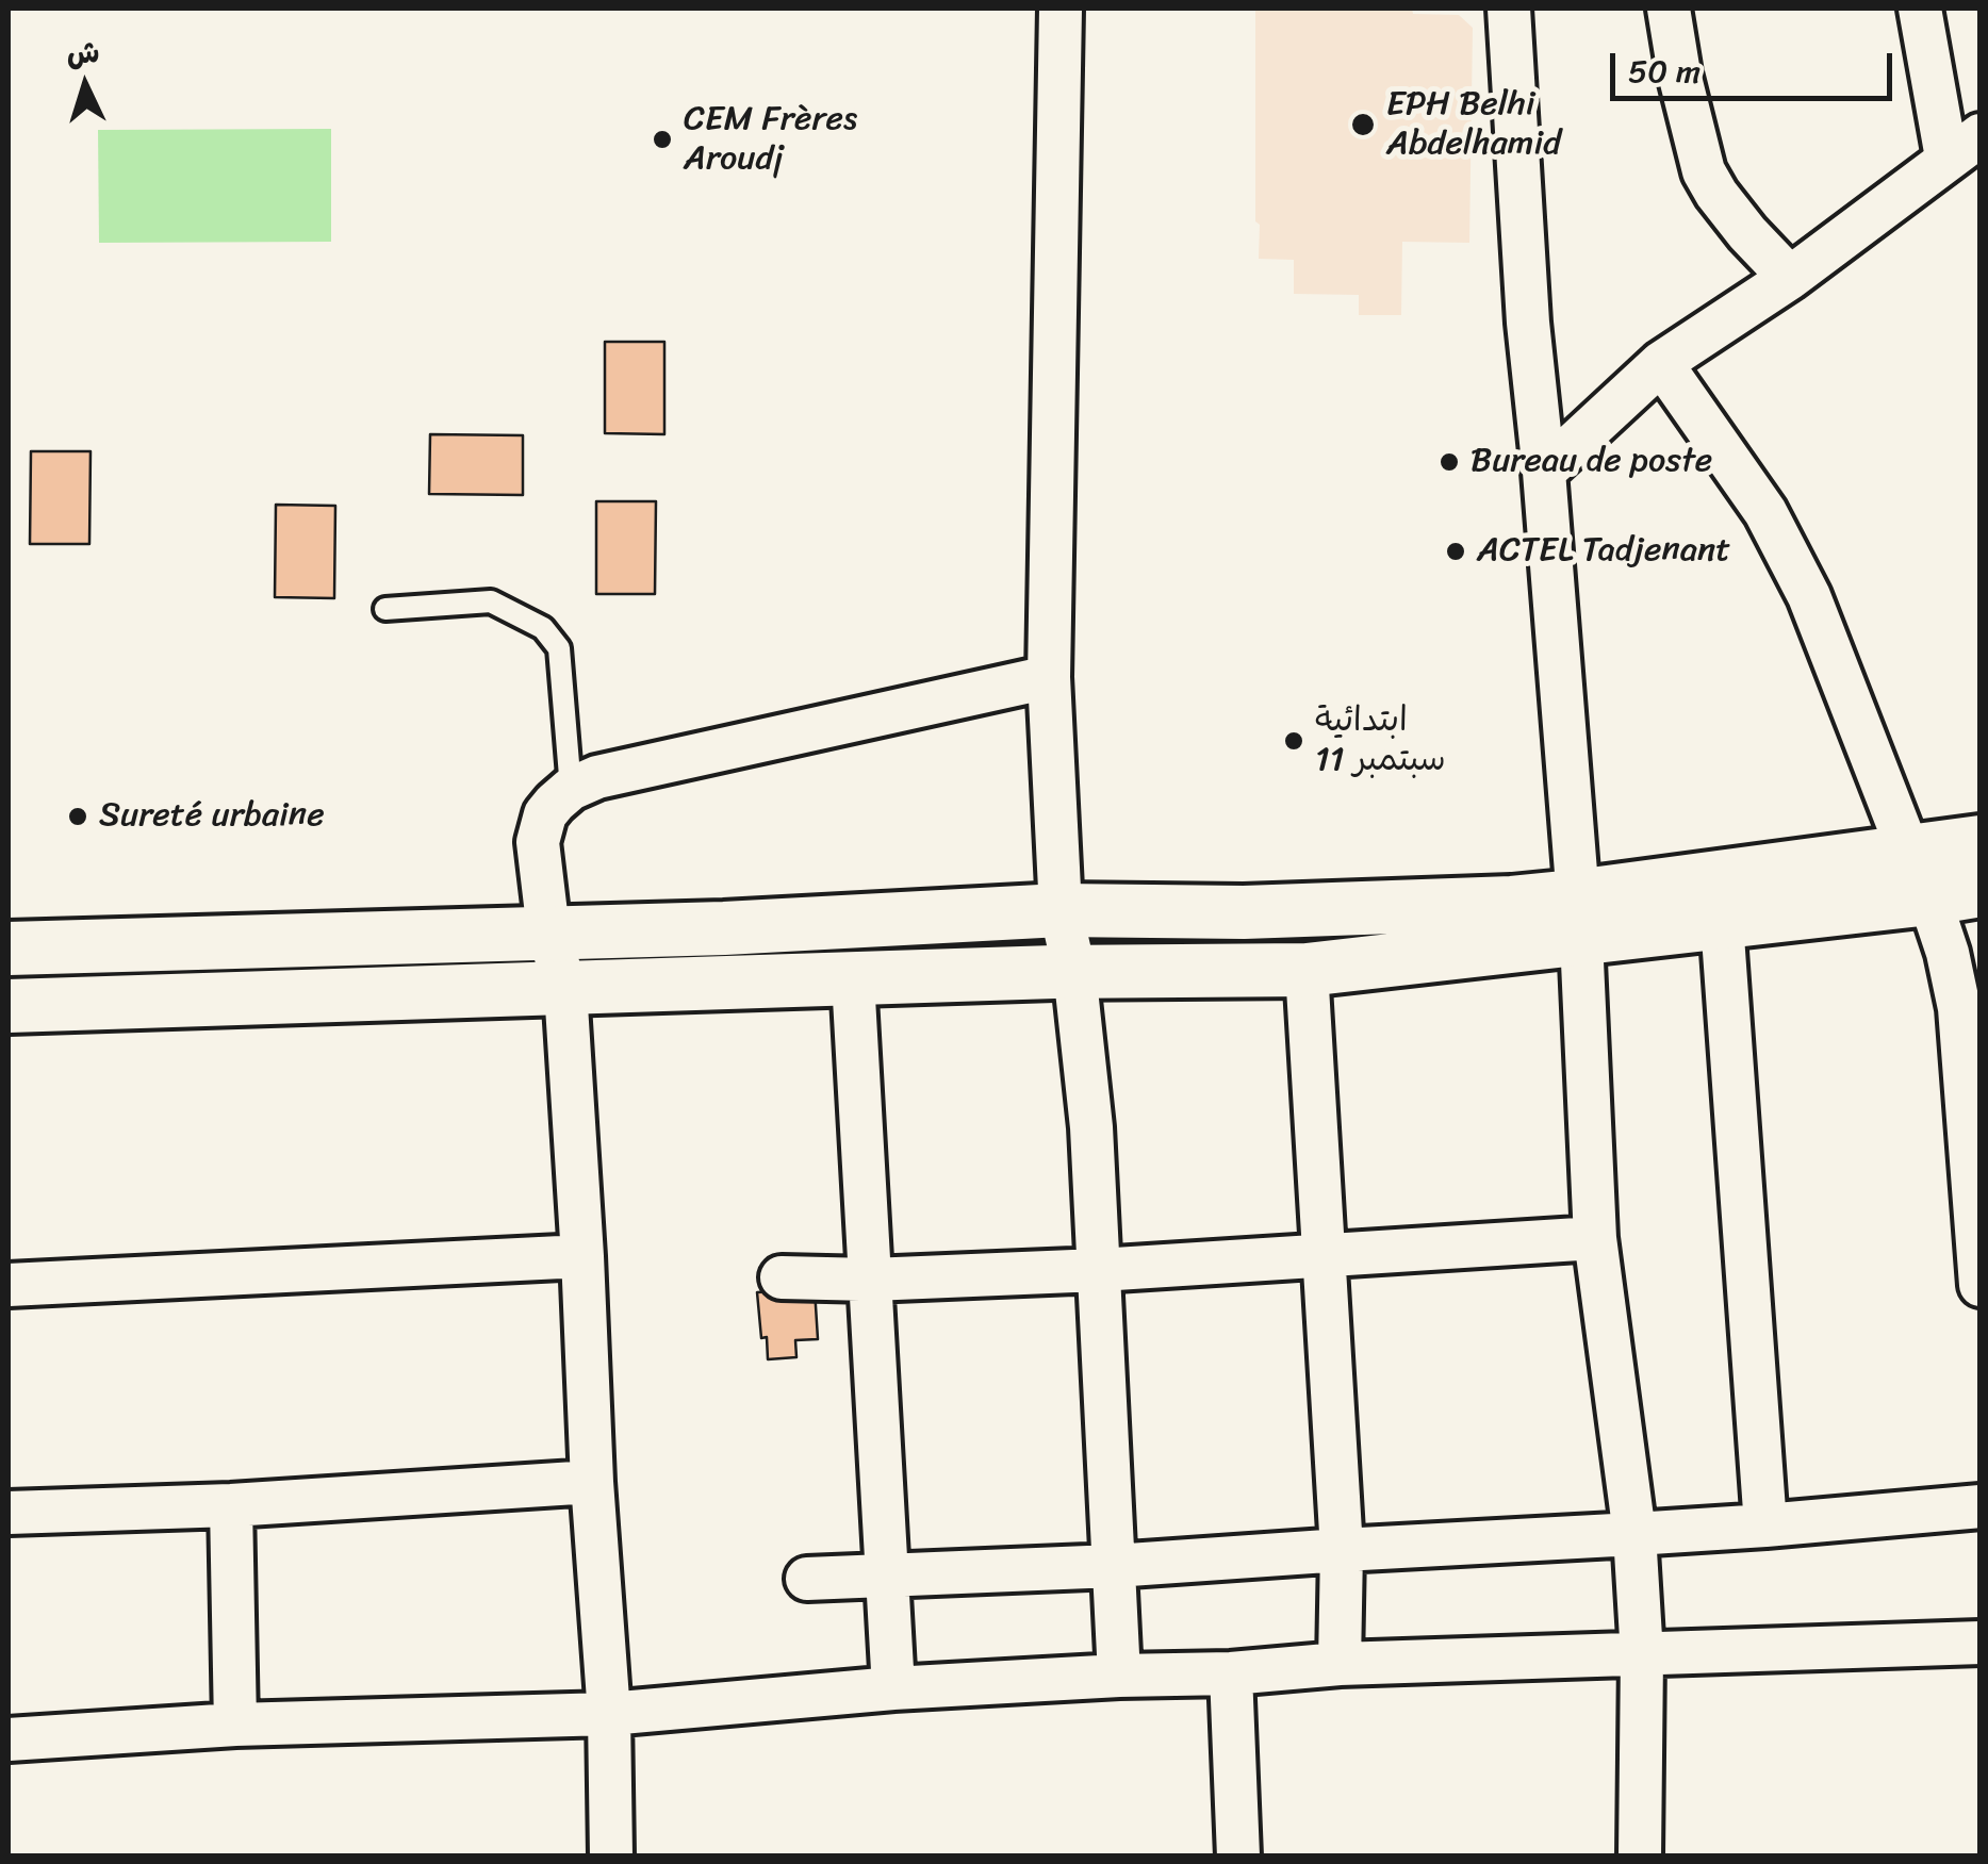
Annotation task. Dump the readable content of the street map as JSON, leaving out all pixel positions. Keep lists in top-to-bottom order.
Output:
{
  "places": [
    "EPH Belhi Abdelhamid",
    "CEM Frères Aroudj",
    "Bureau de poste",
    "ACTEL Tadjenant",
    "ابتدائية 11 سبتمبر",
    "Sureté urbaine"
  ],
  "scale_bar": "50 m",
  "north": "top"
}
